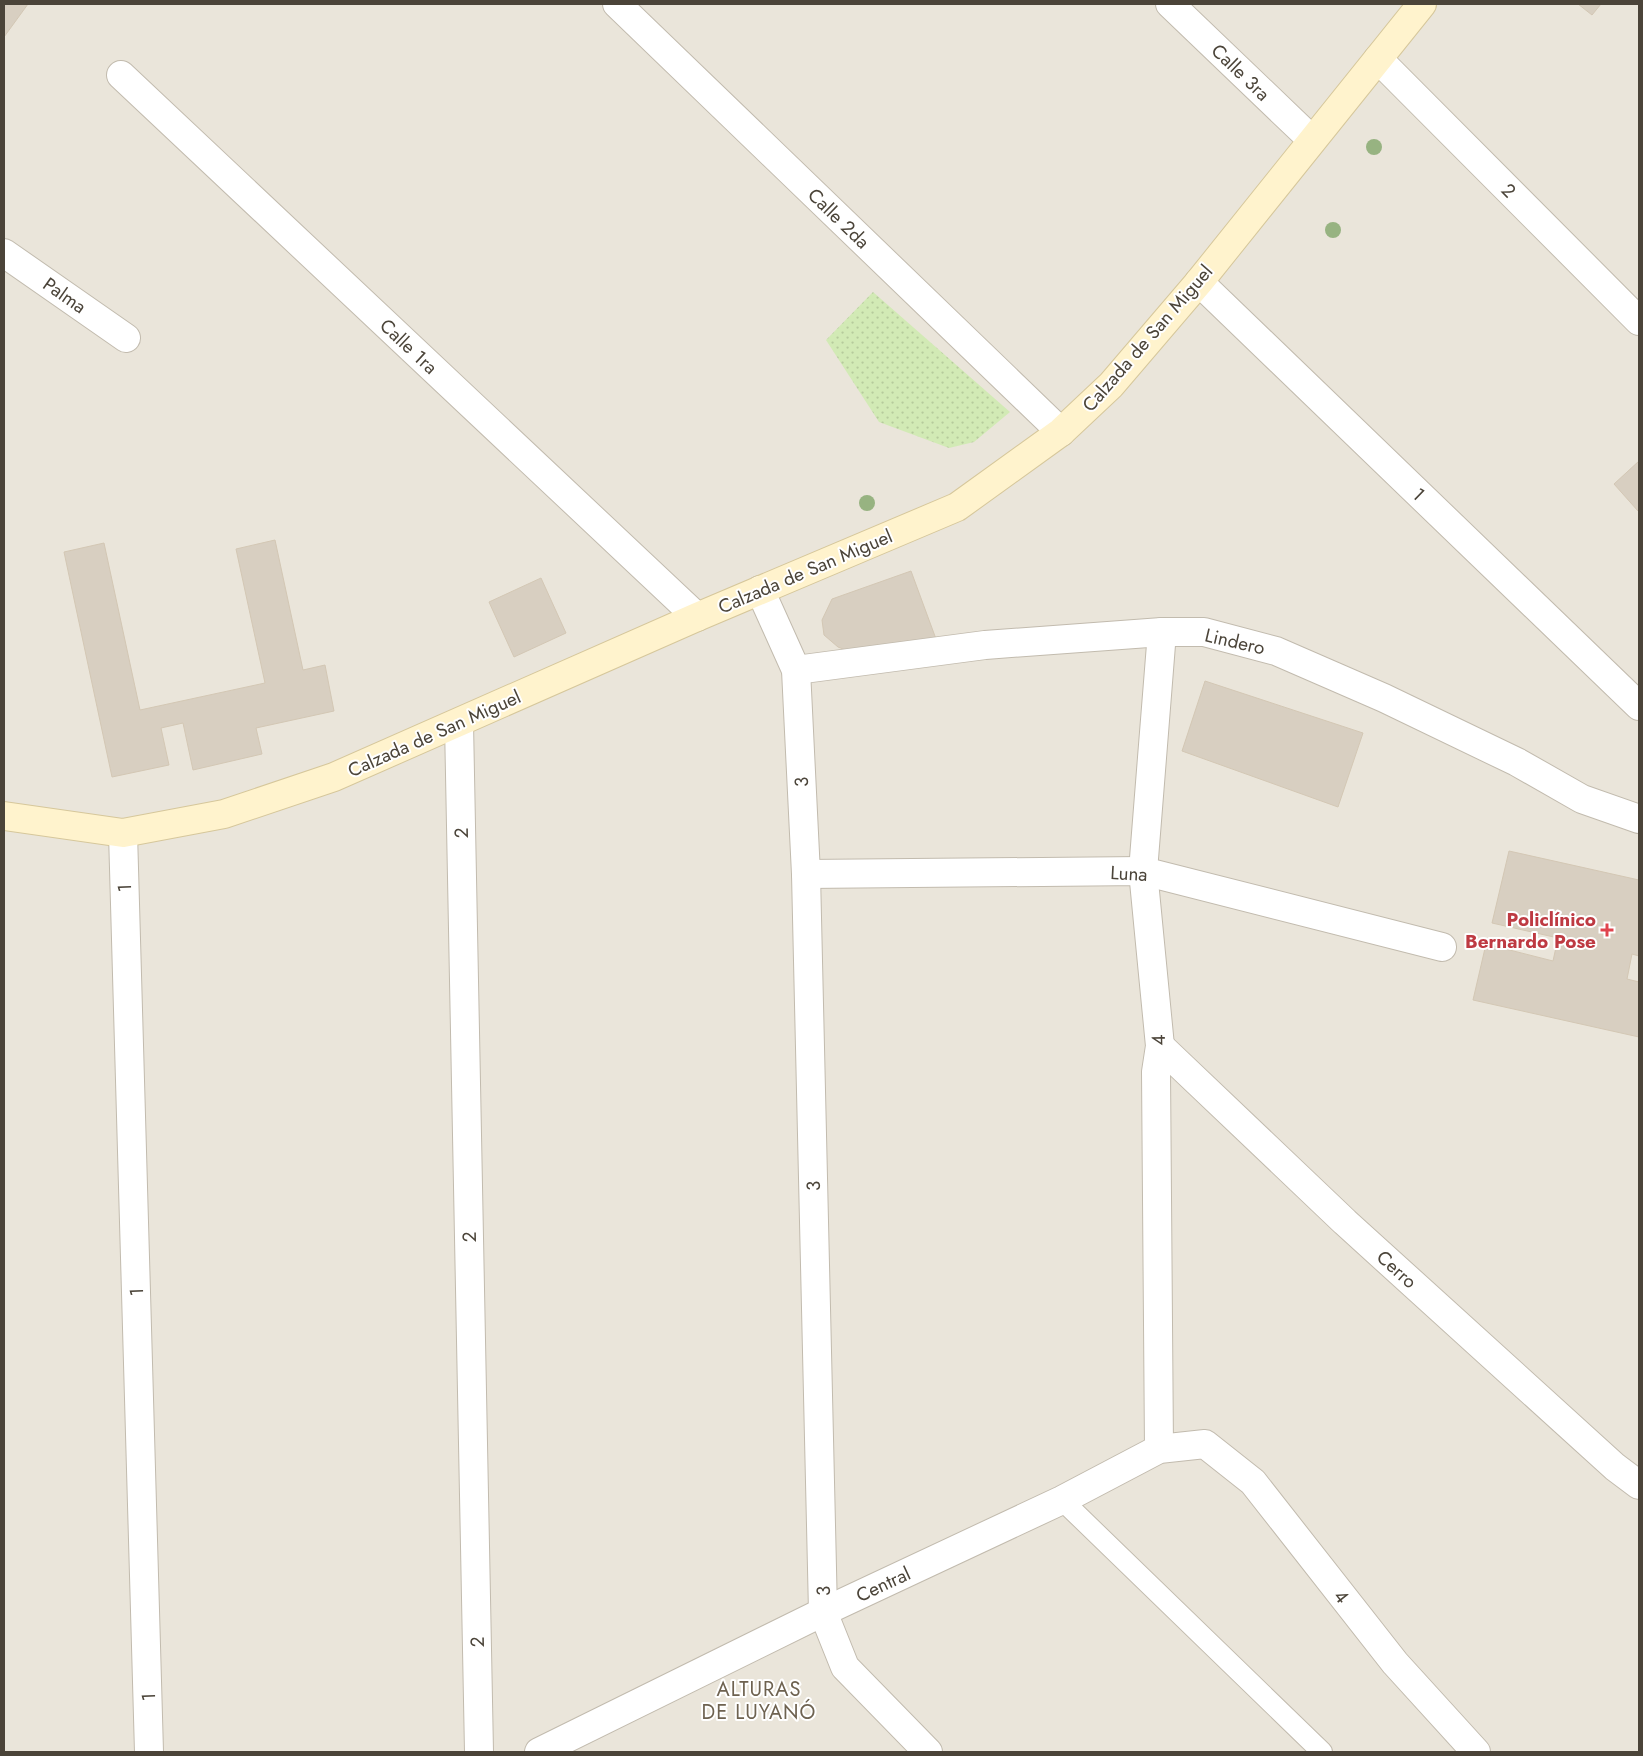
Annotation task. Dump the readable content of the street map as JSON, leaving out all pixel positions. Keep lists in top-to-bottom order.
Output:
{
  "streets": {
    "main road": ["Calzada de San Miguel"],
    "street": [
      "Calle 3ra",
      "2",
      "Calle 2da",
      "Palma",
      "Calle 1ra",
      "1",
      "Lindero",
      "3",
      "Luna",
      "4",
      "Cerro",
      "Central"
    ]
  },
  "crossings": [
    ["Calle 3ra", "Calzada de San Miguel"],
    ["2", "Calzada de San Miguel"],
    ["Calle 2da", "Calzada de San Miguel"],
    ["Calzada de San Miguel", "Calle 1ra"],
    ["Calzada de San Miguel", "1"],
    ["Calzada de San Miguel", "3"],
    ["Lindero", "3"],
    ["Lindero", "4"],
    ["3", "Luna"],
    ["3", "Central"],
    ["Luna", "4"],
    ["4", "Cerro"],
    ["4", "Central"]
  ],
  "districts": ["ALTURAS DE LUYANÓ"],
  "places": {
    "health": ["Policlínico Bernardo Pose"]
  }
}
